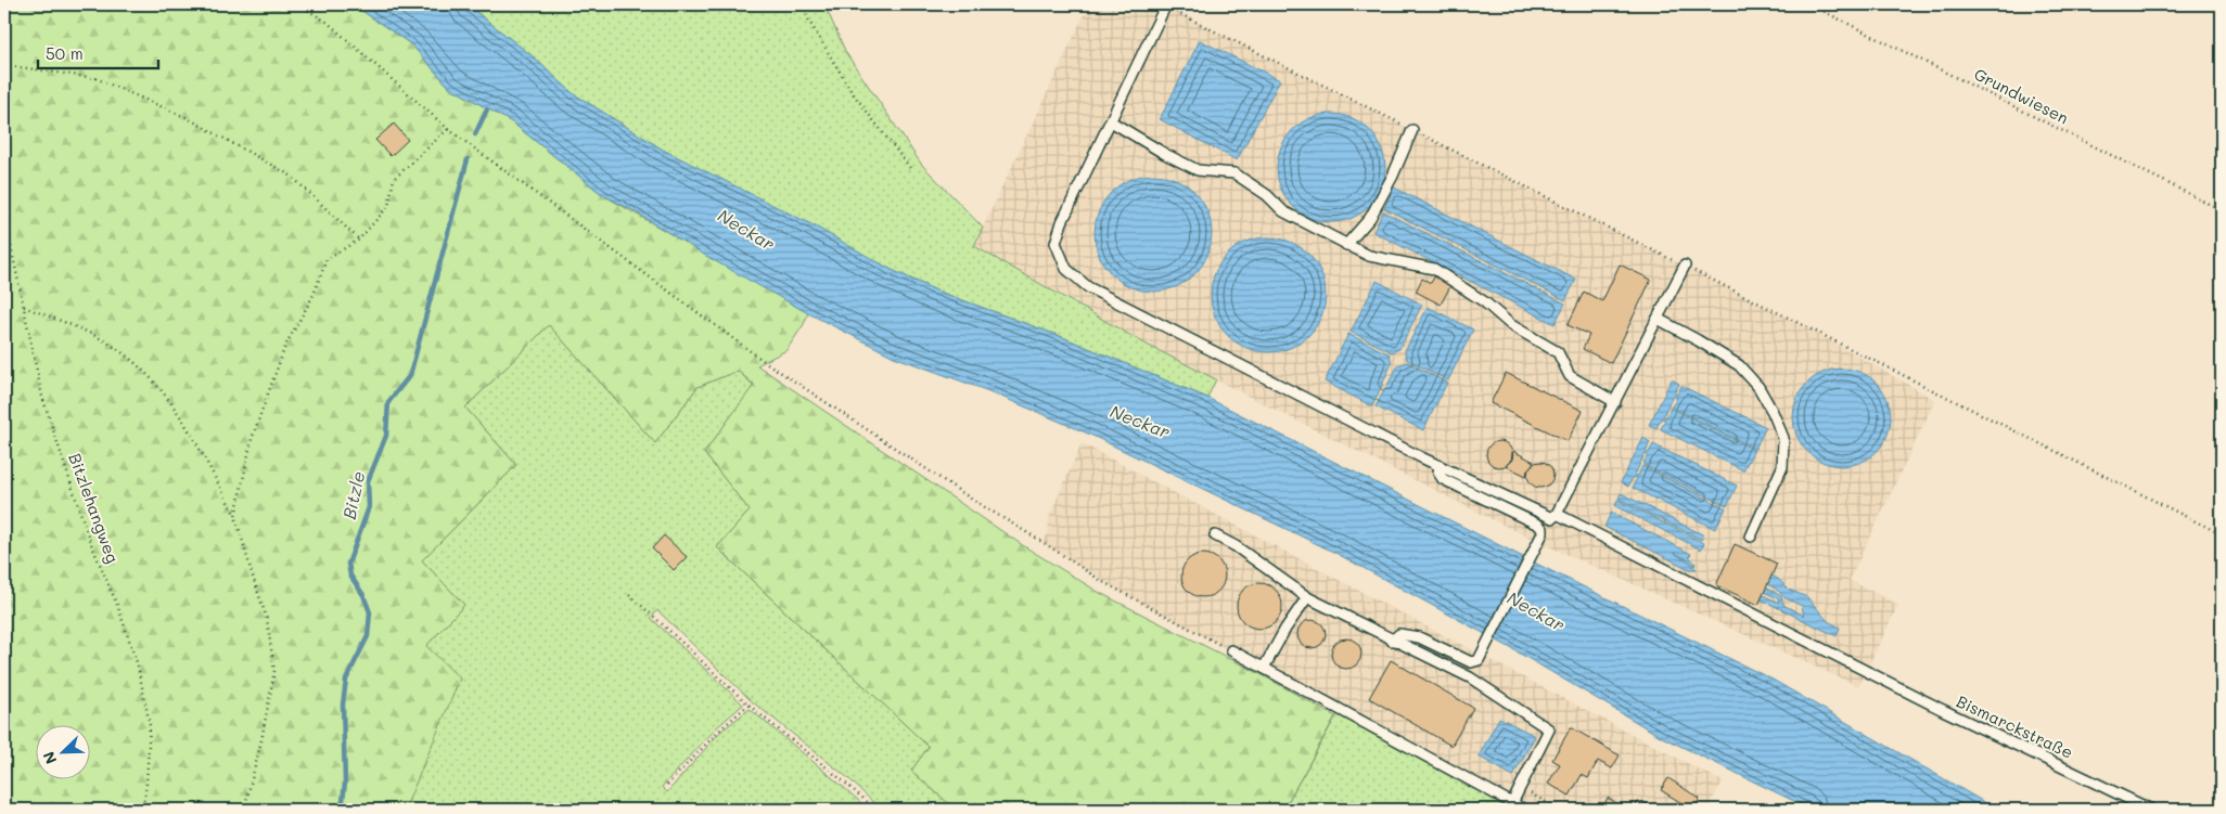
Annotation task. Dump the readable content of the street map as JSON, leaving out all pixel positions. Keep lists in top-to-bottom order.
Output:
{
  "streets": {
    "lane": ["Bismarckstraße"],
    "path": ["Grundwiesen", "Bitzlehangweg"]
  },
  "water": ["Neckar", "Bitzle"],
  "scale_bar": "50 m",
  "north": "bottom left"
}
